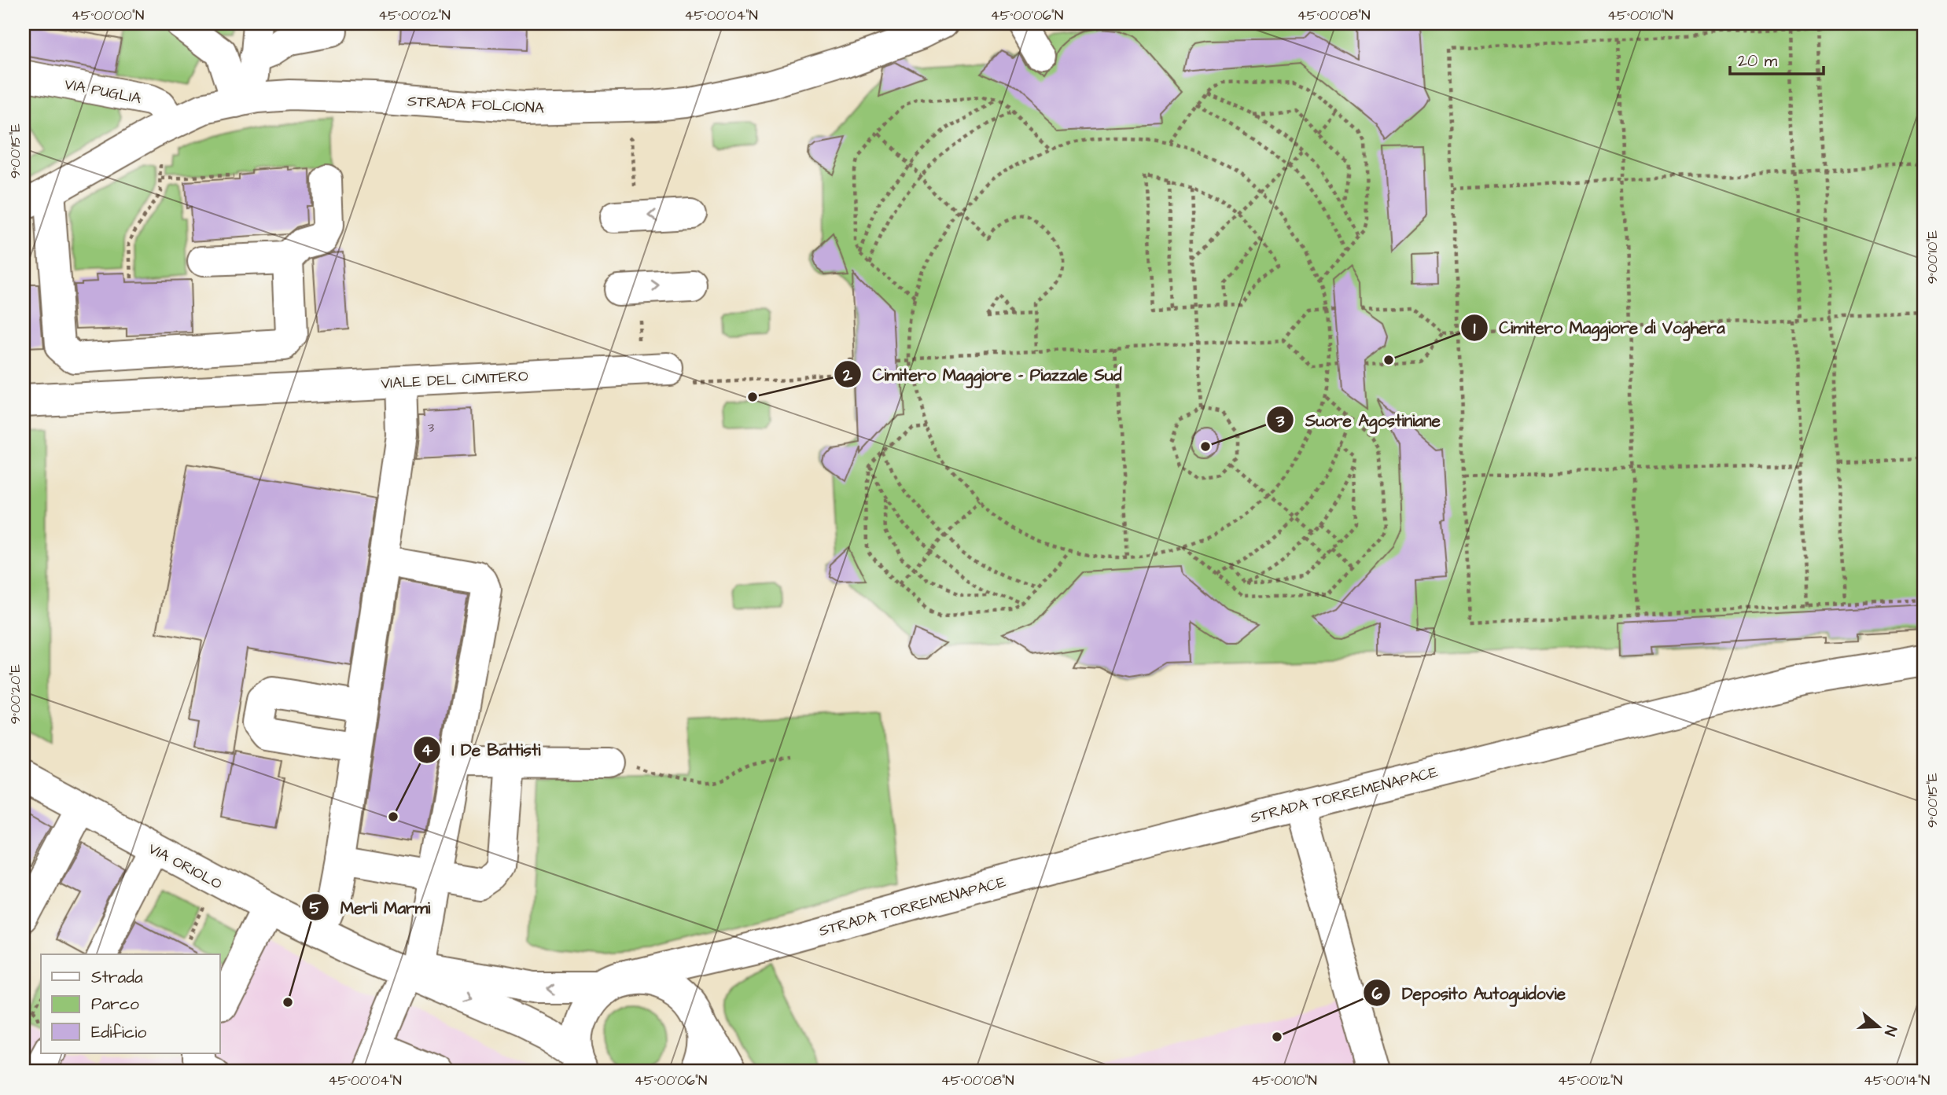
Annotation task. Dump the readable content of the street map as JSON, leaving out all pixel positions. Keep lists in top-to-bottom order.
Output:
{
  "streets": {
    "street": [
      "VIA PUGLIA",
      "STRADA FOLCIONA",
      "VIALE DEL CIMITERO",
      "STRADA TORREMENAPACE",
      "VIA ORIOLO"
    ]
  },
  "crossings": [
    ["VIA PUGLIA", "STRADA FOLCIONA"],
    ["STRADA TORREMENAPACE", "VIA ORIOLO"]
  ],
  "places": [
    "Cimitero Maggiore di Voghera",
    "Cimitero Maggiore - Piazzale Sud",
    "Suore Agostiniane",
    "I De Battisti",
    "Merli Marmi",
    "Deposito Autoguidovie"
  ],
  "house_numbers": ["3"],
  "legend": ["Strada", "Parco", "Edificio"],
  "scale_bar": "20 m",
  "north": "right",
  "coordinates": [
    "45°00'00\"N",
    "45°00'02\"N",
    "45°00'04\"N",
    "45°00'06\"N",
    "45°00'08\"N",
    "45°00'10\"N",
    "9°00'15\"E",
    "9°00'10\"E",
    "9°00'20\"E",
    "45°00'12\"N",
    "45°00'14\"N"
  ]
}
